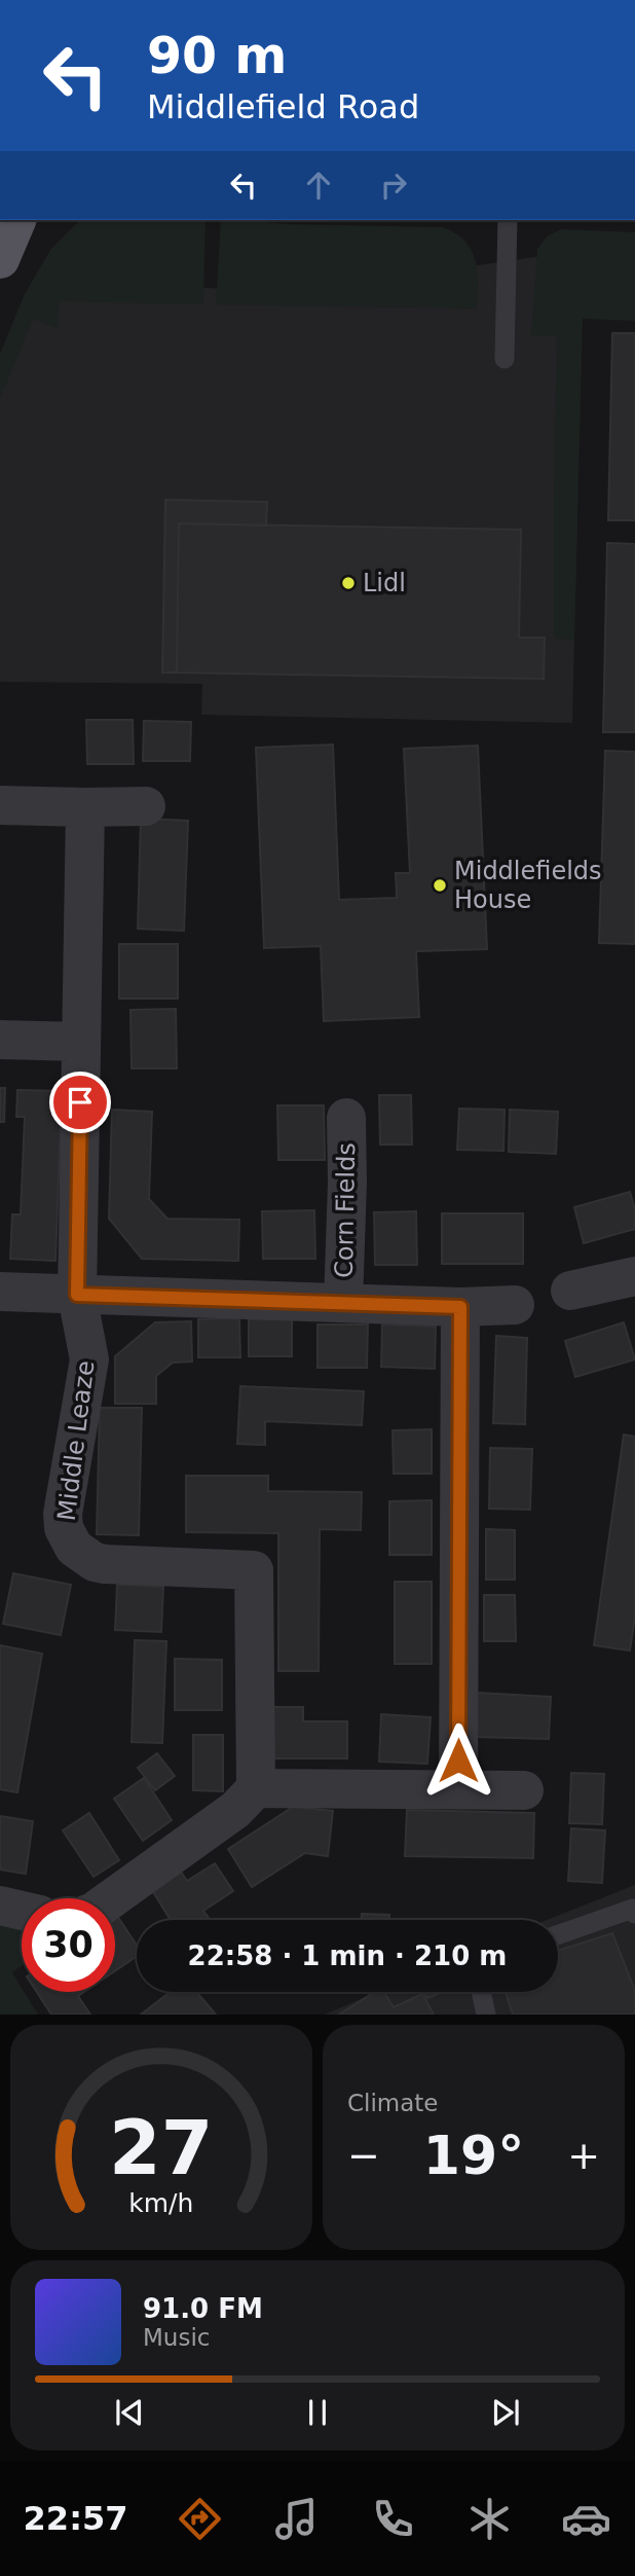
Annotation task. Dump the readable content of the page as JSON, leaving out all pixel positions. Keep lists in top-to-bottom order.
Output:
{
  "streets": {
    "street": ["Corn Fields", "Middle Leaze"]
  },
  "places": ["Lidl", "Middlefields House"],
  "page": {
    "turn": ["90 m", "Middlefield Road"],
    "limit": "30",
    "trip": "22:58 · 1 min · 210 m",
    "tile": "Climate",
    "heat": ["−", "19°", "+"],
    "song": ["91.0 FM", "Music"],
    "tabs": "22:57",
    "gauge": ["27", "km/h"]
  }
}
